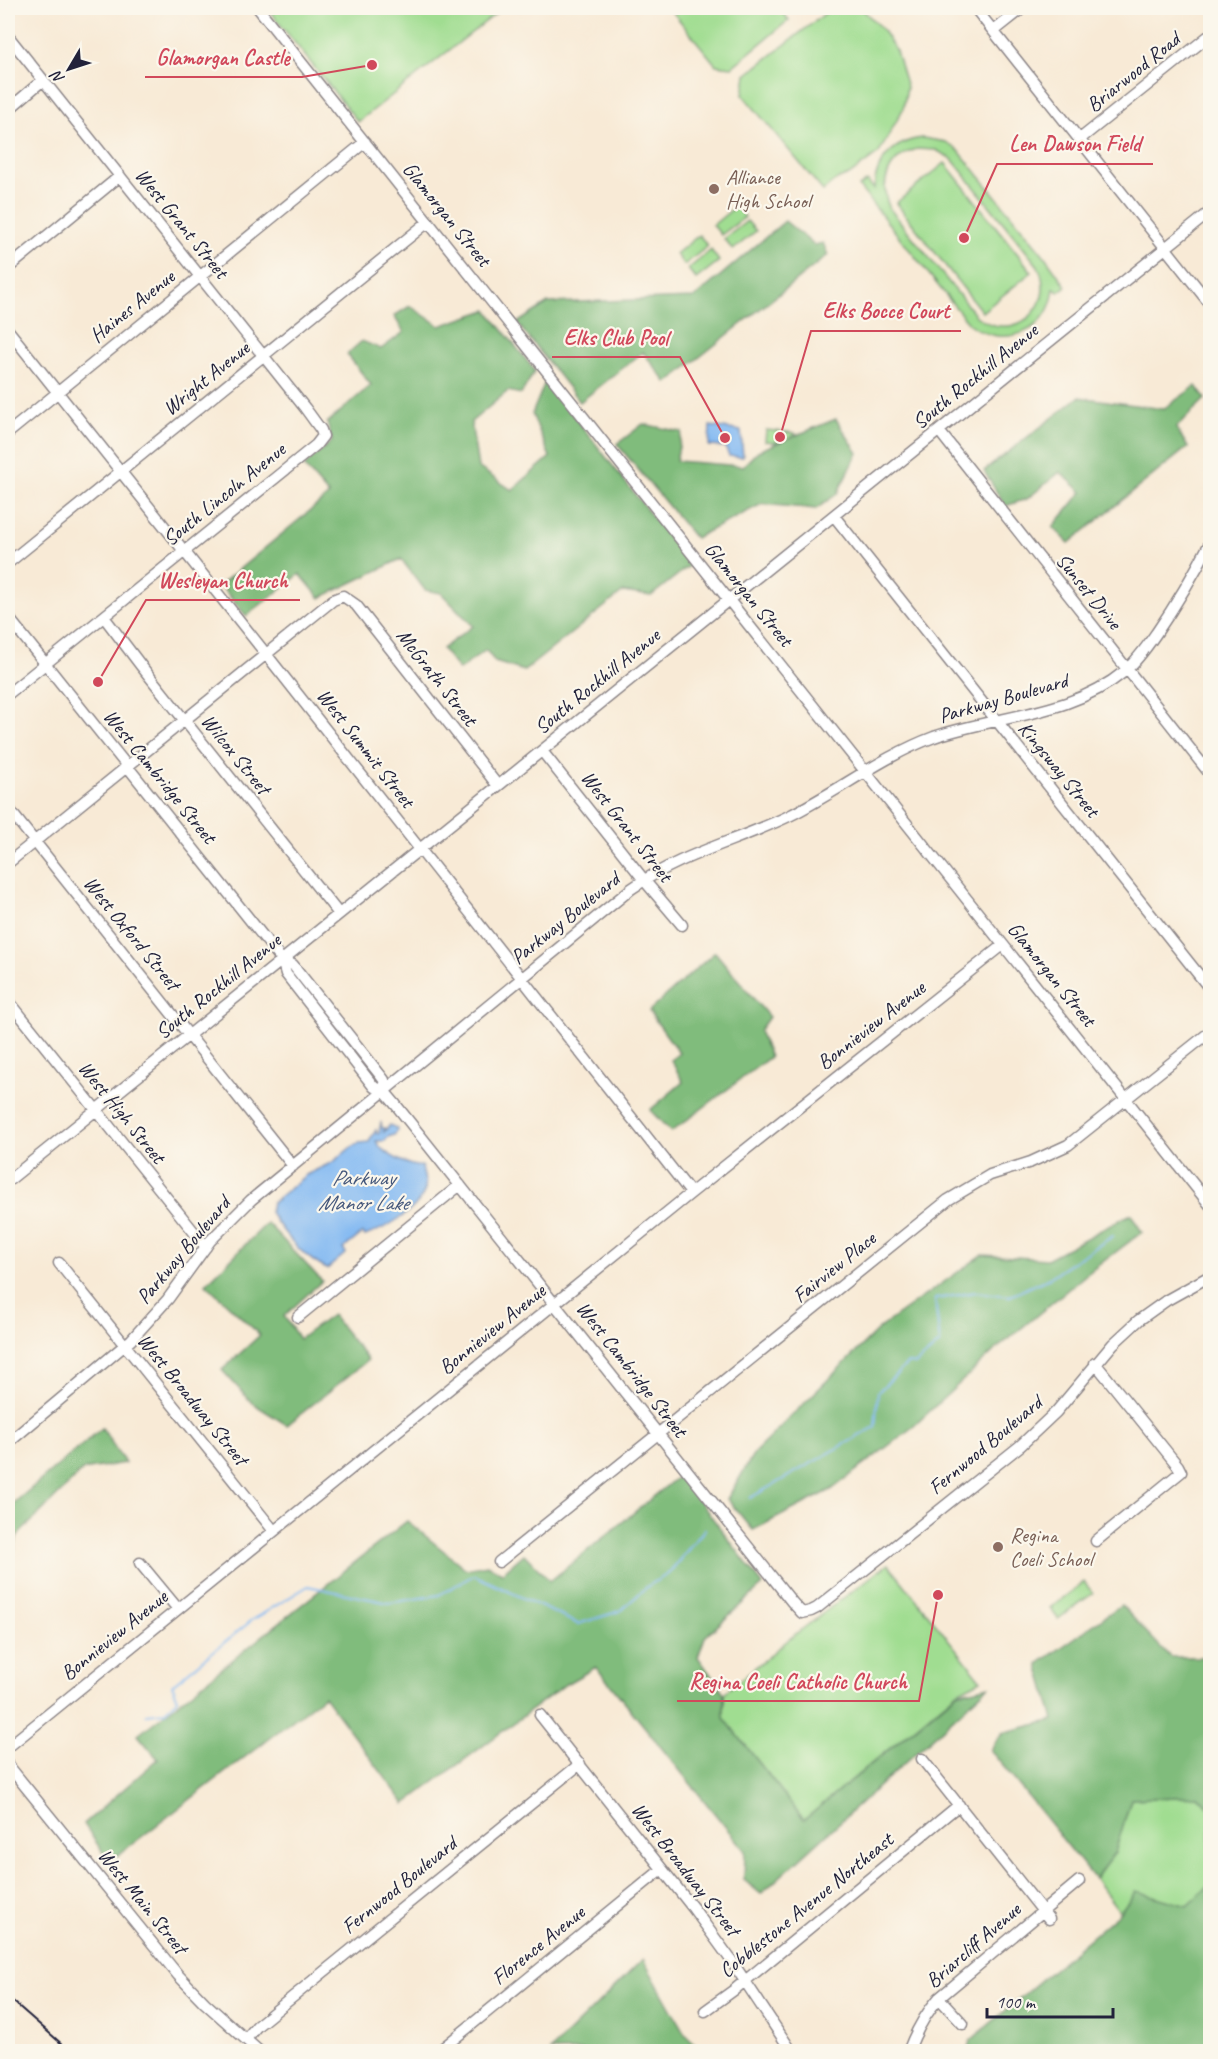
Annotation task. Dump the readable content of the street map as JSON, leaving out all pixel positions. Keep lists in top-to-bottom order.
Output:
{
  "streets": {
    "street": [
      "Briarwood Road",
      "Glamorgan Street",
      "West Grant Street",
      "Haines Avenue",
      "South Rockhill Avenue",
      "Wright Avenue",
      "South Lincoln Avenue",
      "Sunset Drive",
      "McGrath Street",
      "Parkway Boulevard",
      "West Summit Street",
      "Wilcox Street",
      "Kingsway Street",
      "West Cambridge Street",
      "West Oxford Street",
      "Bonnieview Avenue",
      "West High Street",
      "Fairview Place",
      "West Broadway Street",
      "Fernwood Boulevard",
      "West Main Street",
      "Cobblestone Avenue Northeast",
      "Florence Avenue",
      "Briarcliff Avenue"
    ]
  },
  "crossings": [
    ["Glamorgan Street", "Haines Avenue"],
    ["Glamorgan Street", "South Rockhill Avenue"],
    ["Glamorgan Street", "Wright Avenue"],
    ["Glamorgan Street", "Parkway Boulevard"],
    ["Glamorgan Street", "Bonnieview Avenue"],
    ["Glamorgan Street", "Fairview Place"],
    ["West Grant Street", "Haines Avenue"],
    ["West Grant Street", "South Rockhill Avenue"],
    ["West Grant Street", "Wright Avenue"],
    ["West Grant Street", "South Lincoln Avenue"],
    ["West Grant Street", "Parkway Boulevard"],
    ["Haines Avenue", "West Summit Street"],
    ["South Rockhill Avenue", "Sunset Drive"],
    ["South Rockhill Avenue", "McGrath Street"],
    ["South Rockhill Avenue", "West Summit Street"],
    ["South Rockhill Avenue", "Wilcox Street"],
    ["South Rockhill Avenue", "Kingsway Street"],
    ["South Rockhill Avenue", "West Cambridge Street"],
    ["South Rockhill Avenue", "West Oxford Street"],
    ["South Rockhill Avenue", "West High Street"],
    ["Wright Avenue", "West Summit Street"],
    ["South Lincoln Avenue", "West Summit Street"],
    ["South Lincoln Avenue", "Wilcox Street"],
    ["South Lincoln Avenue", "West Cambridge Street"],
    ["Sunset Drive", "Parkway Boulevard"],
    ["McGrath Street", "West Summit Street"],
    ["Parkway Boulevard", "West Summit Street"],
    ["Parkway Boulevard", "Kingsway Street"],
    ["Parkway Boulevard", "West Cambridge Street"],
    ["Parkway Boulevard", "West Oxford Street"],
    ["Parkway Boulevard", "West High Street"],
    ["Parkway Boulevard", "West Broadway Street"],
    ["West Summit Street", "Bonnieview Avenue"],
    ["West Cambridge Street", "Bonnieview Avenue"],
    ["West Cambridge Street", "Fairview Place"],
    ["West Cambridge Street", "Fernwood Boulevard"],
    ["Bonnieview Avenue", "West Broadway Street"],
    ["West Broadway Street", "Fernwood Boulevard"],
    ["West Broadway Street", "Cobblestone Avenue Northeast"],
    ["West Broadway Street", "Florence Avenue"],
    ["Fernwood Boulevard", "West Main Street"]
  ],
  "water": ["Parkway Manor Lake"],
  "places": [
    "Glamorgan Castle",
    "Alliance High School",
    "Len Dawson Field",
    "Elks Bocce Court",
    "Elks Club Pool",
    "Wesleyan Church",
    "Regina Coeli School",
    "Regina Coeli Catholic Church"
  ],
  "scale_bar": "100 m",
  "north": "bottom left"
}
